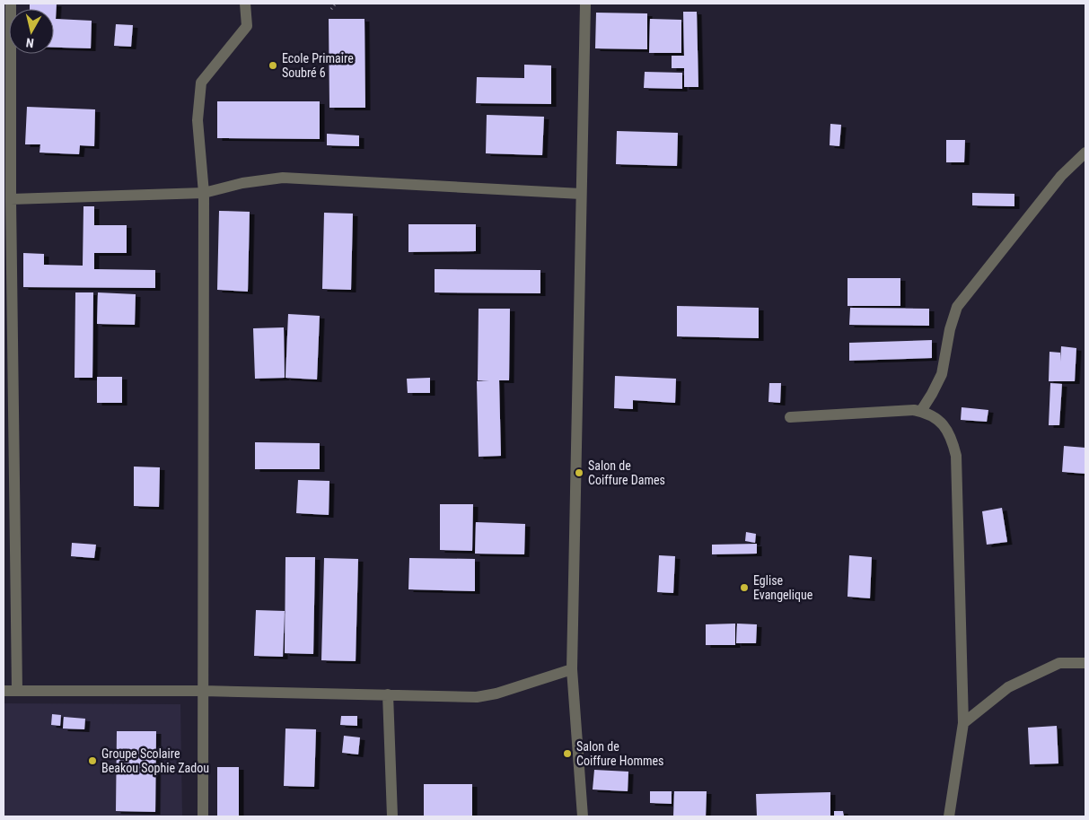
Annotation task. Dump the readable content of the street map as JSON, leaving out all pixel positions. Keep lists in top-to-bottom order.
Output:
{
  "places": [
    "Ecole Primaire Soubré 6",
    "Salon de Coiffure Dames",
    "Eglise Evangelique",
    "Salon de Coiffure Hommes",
    "Groupe Scolaire Beakou Sophie Zadou"
  ],
  "north": "bottom"
}
